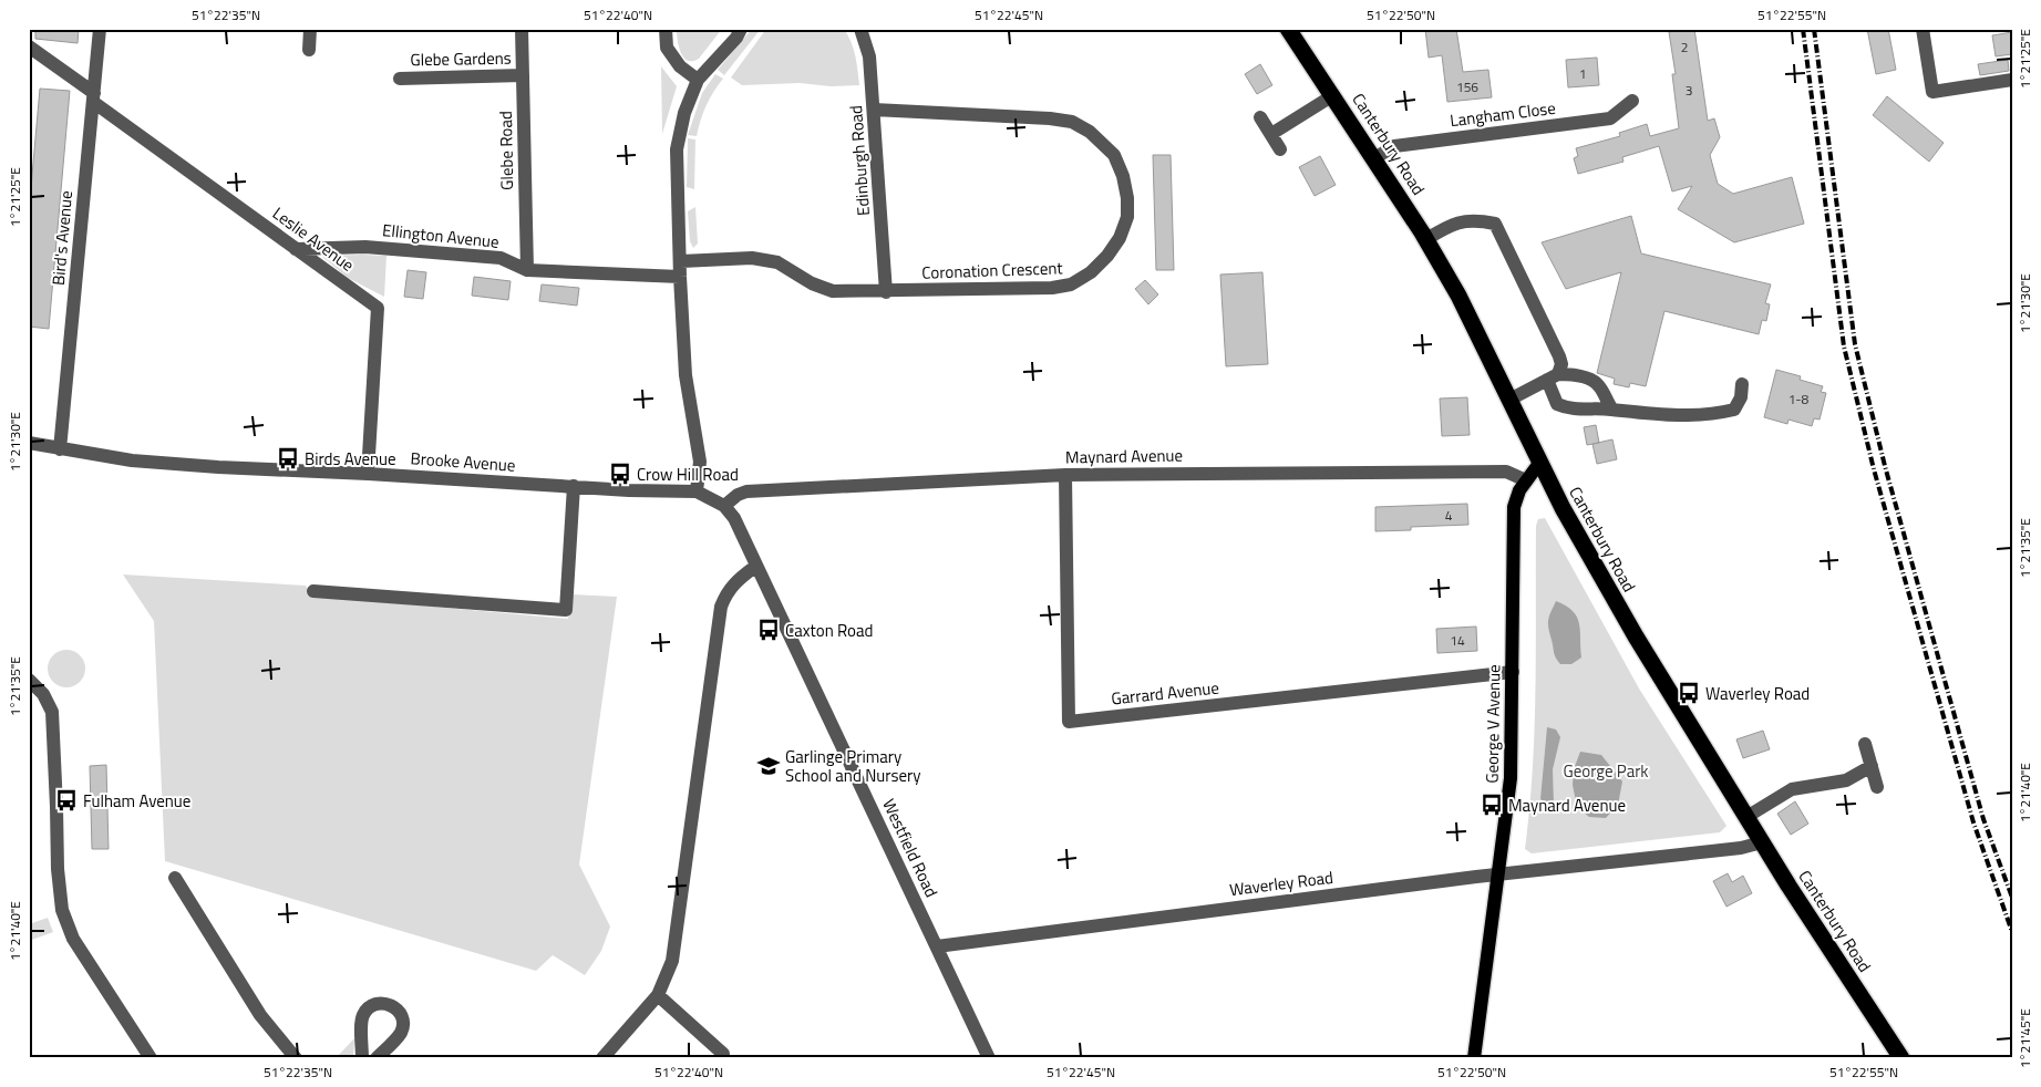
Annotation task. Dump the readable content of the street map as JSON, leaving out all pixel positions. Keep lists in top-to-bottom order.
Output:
{
  "streets": {
    "highway": ["Canterbury Road"],
    "main road": ["George V Avenue"],
    "street": [
      "Glebe Gardens",
      "Langham Close",
      "Glebe Road",
      "Edinburgh Road",
      "Ellington Avenue",
      "Bird's Avenue",
      "Leslie Avenue",
      "Coronation Crescent",
      "Maynard Avenue",
      "Brooke Avenue",
      "Garrard Avenue",
      "Westfield Road",
      "Waverley Road"
    ]
  },
  "crossings": [
    ["Glebe Gardens", "Glebe Road"],
    ["Langham Close", "Canterbury Road"],
    ["Canterbury Road", "George V Avenue"],
    ["Canterbury Road", "Waverley Road"],
    ["Glebe Road", "Ellington Avenue"],
    ["Edinburgh Road", "Coronation Crescent"],
    ["Ellington Avenue", "Leslie Avenue"],
    ["Bird's Avenue", "Leslie Avenue"],
    ["Bird's Avenue", "Brooke Avenue"],
    ["Leslie Avenue", "Brooke Avenue"],
    ["Maynard Avenue", "Garrard Avenue"],
    ["Maynard Avenue", "George V Avenue"],
    ["Maynard Avenue", "Westfield Road"],
    ["Garrard Avenue", "George V Avenue"],
    ["George V Avenue", "Waverley Road"],
    ["Westfield Road", "Waverley Road"]
  ],
  "parks": ["George Park"],
  "places": {
    "bus stop": [
      "Birds Avenue",
      "Crow Hill Road",
      "Caxton Road",
      "Waverley Road",
      "Fulham Avenue",
      "Maynard Avenue"
    ],
    "school or university": ["Garlinge Primary School and Nursery"]
  },
  "house_numbers": [
    "2",
    "1",
    "156",
    "3",
    "1-8",
    "4",
    "14"
  ],
  "coordinates": [
    "51°22'35\"N",
    "51°22'40\"N",
    "51°22'45\"N",
    "51°22'50\"N",
    "51°22'55\"N",
    "1°21'25\"E",
    "1°21'30\"E",
    "1°21'35\"E",
    "1°21'40\"E",
    "1°21'45\"E"
  ]
}
